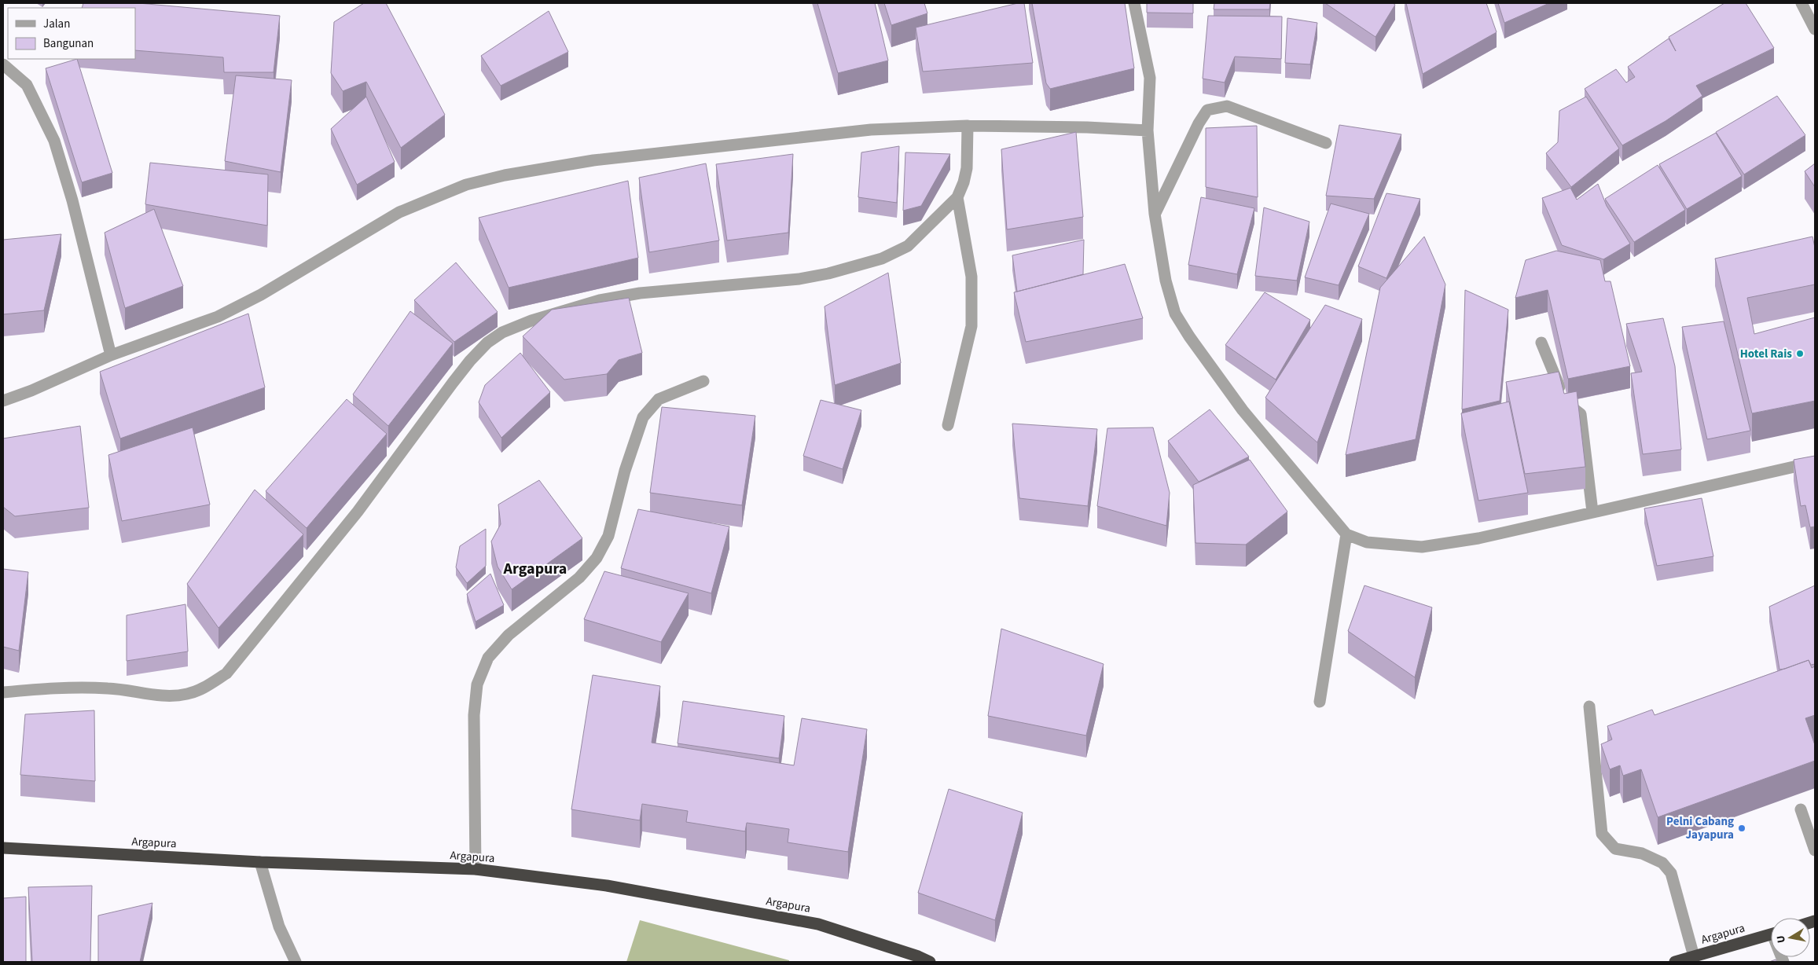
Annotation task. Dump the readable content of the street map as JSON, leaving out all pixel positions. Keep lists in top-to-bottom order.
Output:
{
  "streets": {
    "highway": ["Argapura"]
  },
  "districts": ["Argapura"],
  "places": ["Hotel Rais", "Pelni Cabang Jayapura"],
  "legend": ["Jalan", "Bangunan"],
  "north": "left"
}
